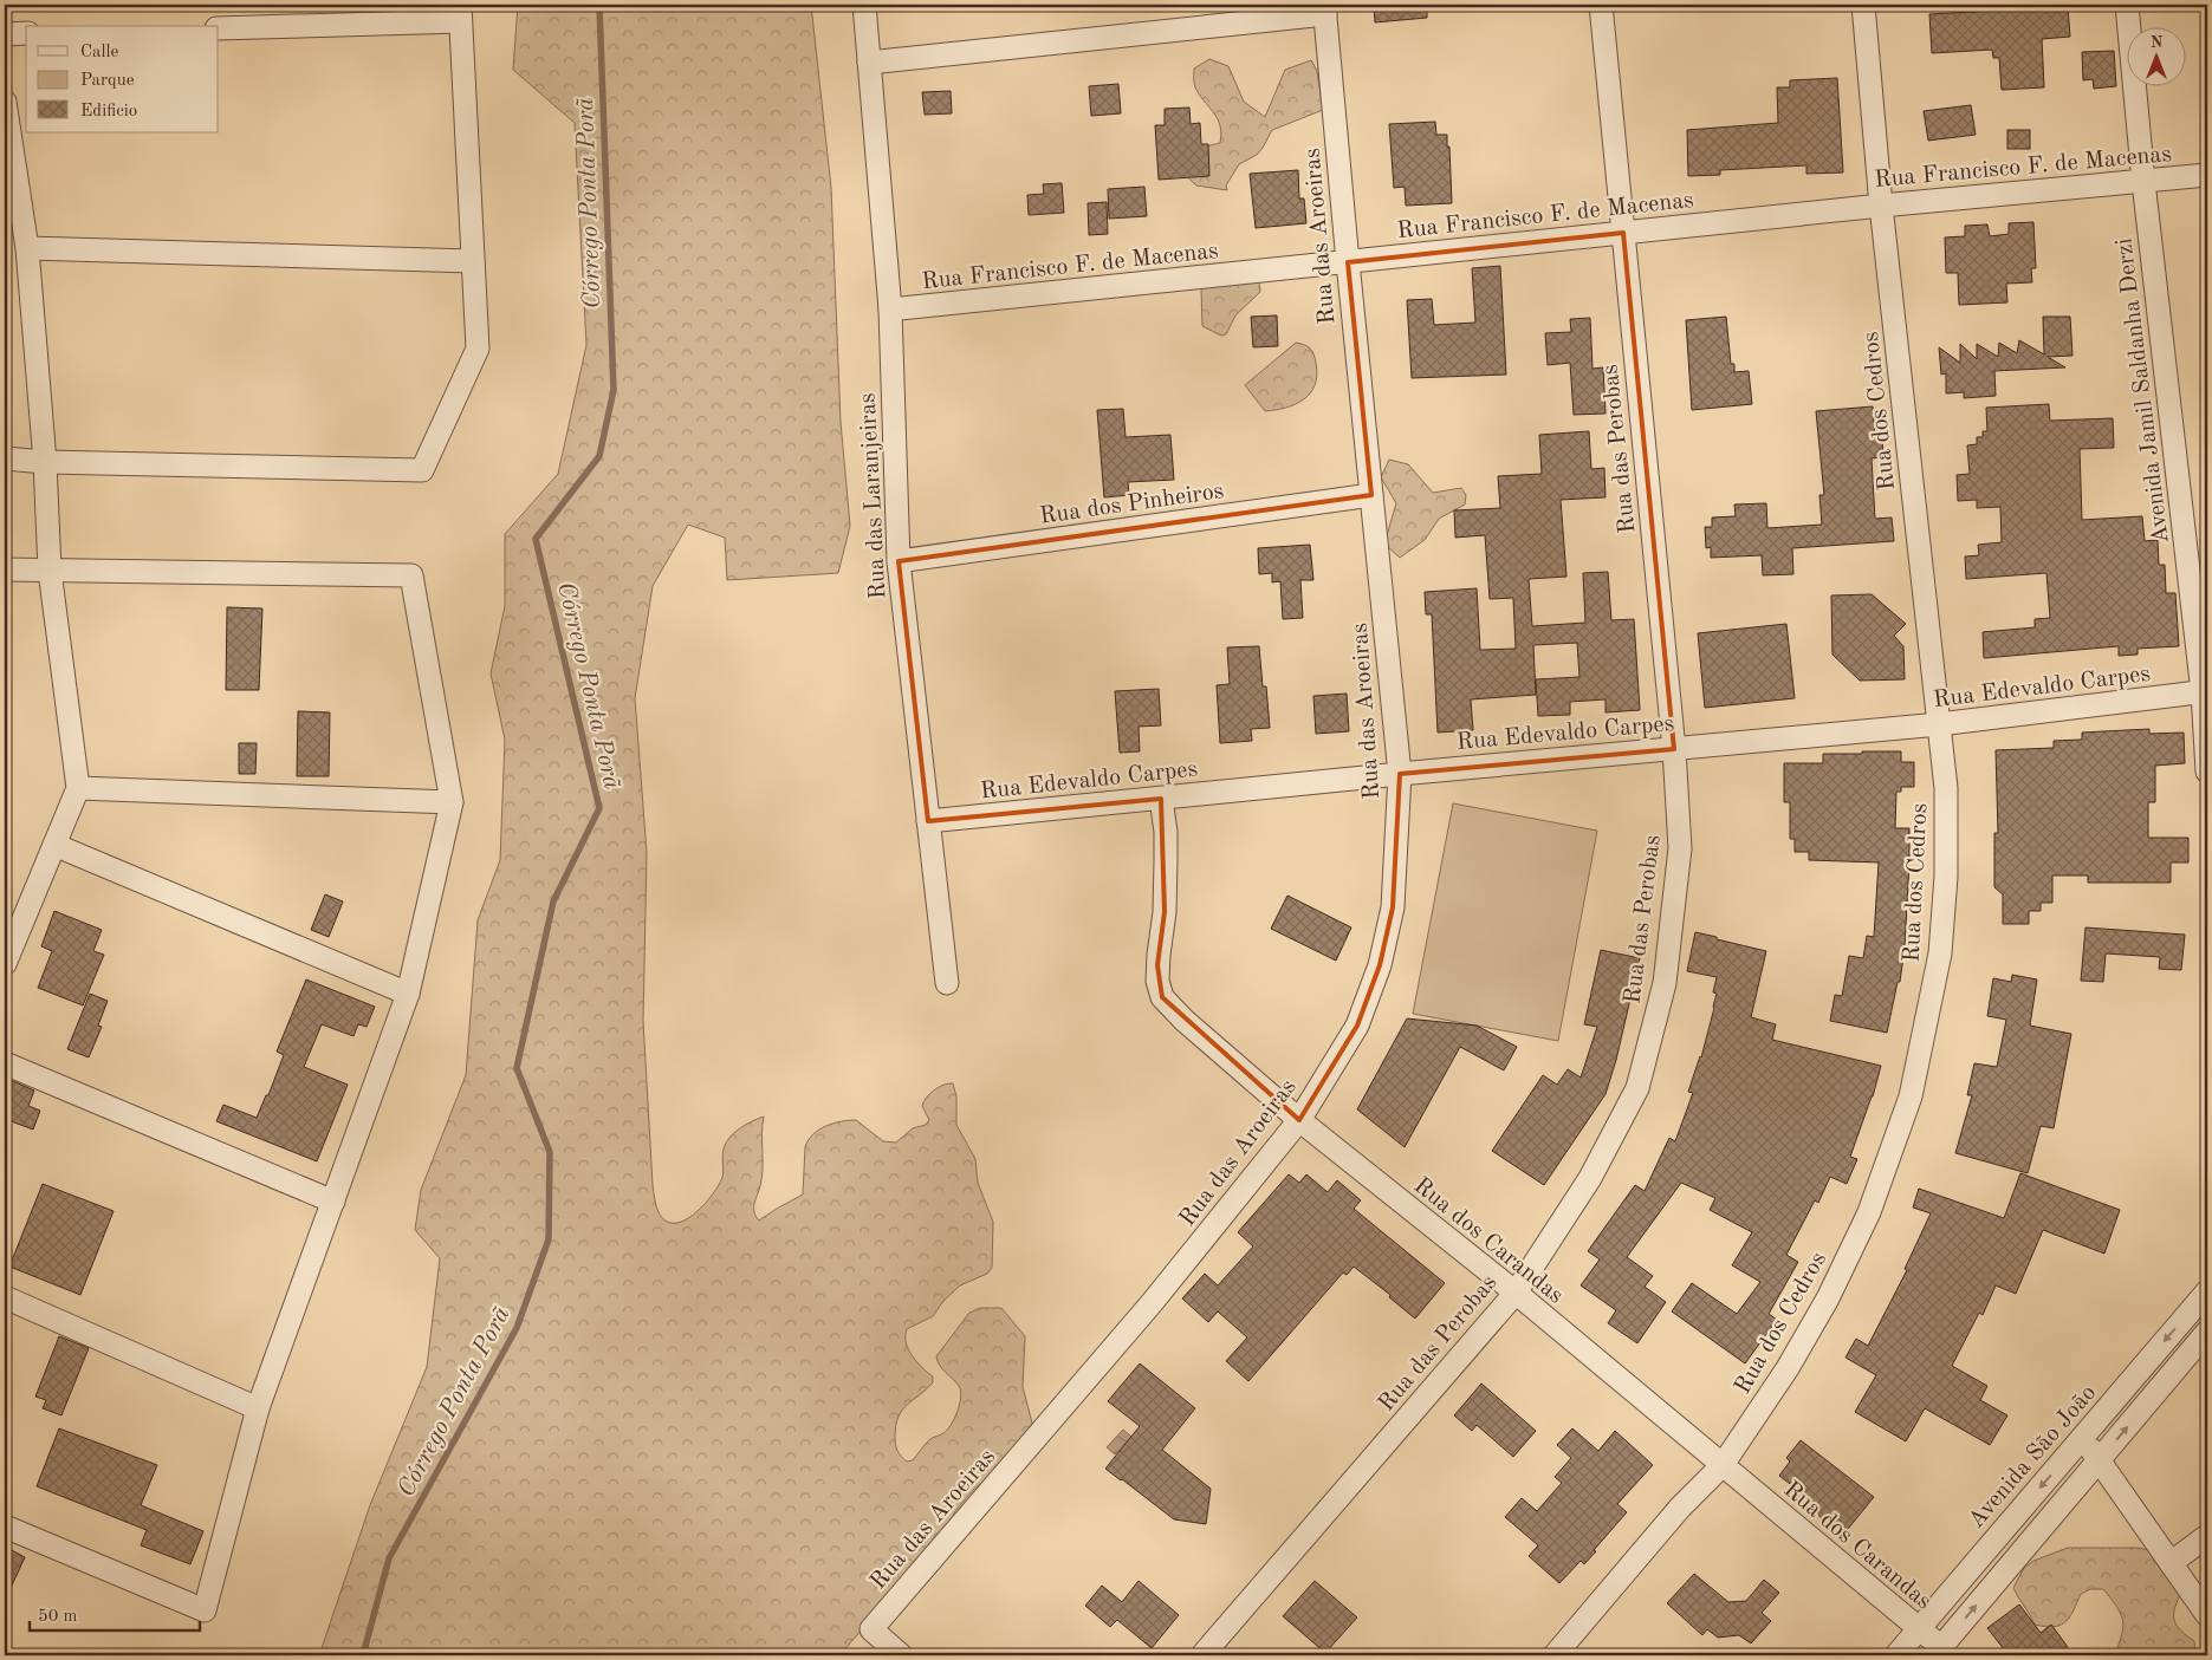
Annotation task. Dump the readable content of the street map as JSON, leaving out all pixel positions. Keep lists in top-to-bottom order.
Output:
{
  "streets": {
    "street": [
      "Rua Francisco F. de Macenas",
      "Rua das Aroeiras",
      "Avenida Jamil Saldanha Derzi",
      "Rua dos Cedros",
      "Rua das Perobas",
      "Rua das Laranjeiras",
      "Rua dos Pinheiros",
      "Rua Edevaldo Carpes",
      "Rua dos Carandas",
      "Avenida São João"
    ]
  },
  "crossings": [
    ["Rua Francisco F. de Macenas", "Rua das Aroeiras"],
    ["Rua Francisco F. de Macenas", "Avenida Jamil Saldanha Derzi"],
    ["Rua Francisco F. de Macenas", "Rua dos Cedros"],
    ["Rua Francisco F. de Macenas", "Rua das Perobas"],
    ["Rua Francisco F. de Macenas", "Rua das Laranjeiras"],
    ["Rua das Aroeiras", "Rua dos Pinheiros"],
    ["Rua das Aroeiras", "Rua Edevaldo Carpes"],
    ["Rua das Aroeiras", "Rua dos Carandas"],
    ["Avenida Jamil Saldanha Derzi", "Rua Edevaldo Carpes"],
    ["Rua dos Cedros", "Rua Edevaldo Carpes"],
    ["Rua dos Cedros", "Rua dos Carandas"],
    ["Rua das Perobas", "Rua Edevaldo Carpes"],
    ["Rua das Perobas", "Rua dos Carandas"],
    ["Rua das Laranjeiras", "Rua dos Pinheiros"],
    ["Rua das Laranjeiras", "Rua Edevaldo Carpes"],
    ["Rua Edevaldo Carpes", "Rua dos Carandas"],
    ["Rua dos Carandas", "Avenida São João"]
  ],
  "water": ["Córrego Ponta Porã"],
  "legend": ["Calle", "Parque", "Edificio"],
  "scale_bar": "50 m",
  "north": "top"
}
